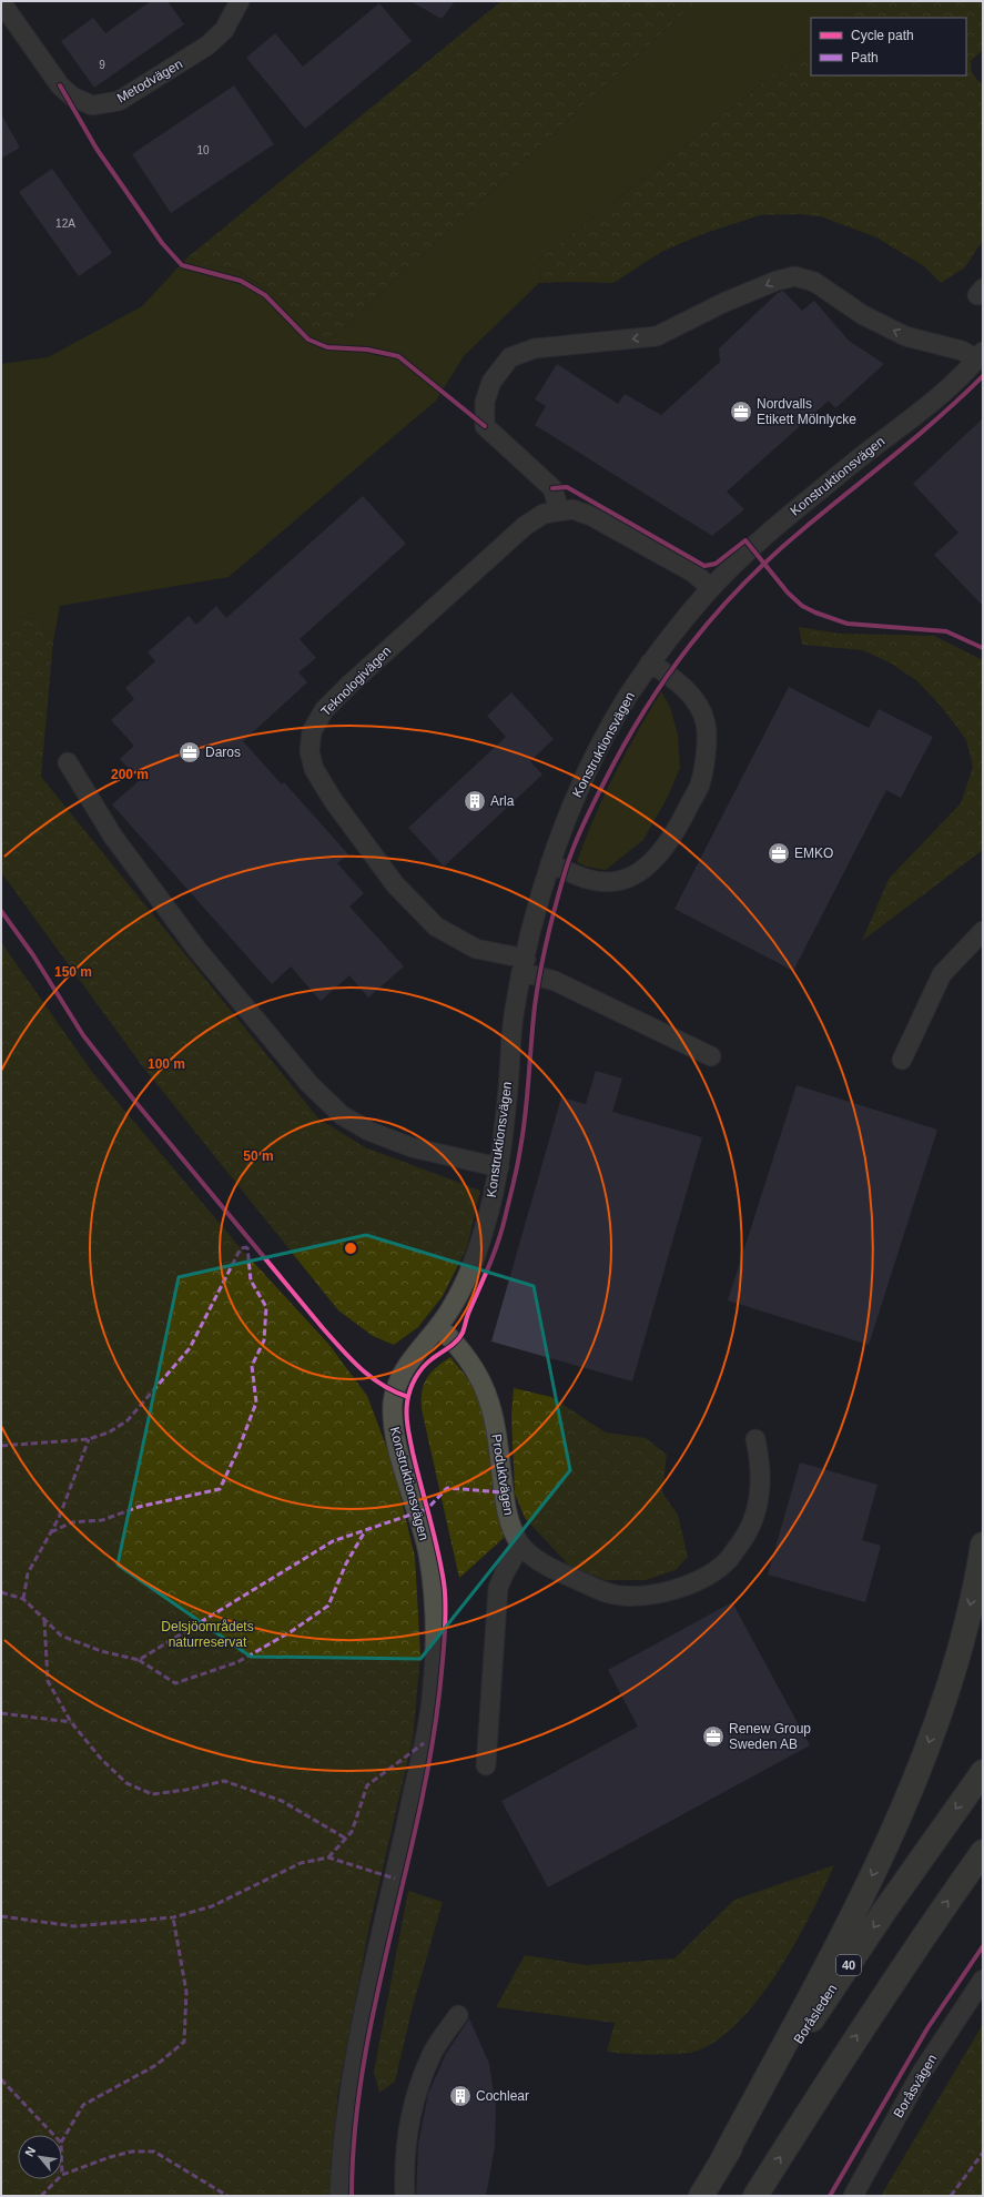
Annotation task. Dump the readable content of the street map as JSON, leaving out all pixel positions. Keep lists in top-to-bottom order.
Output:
{
  "streets": {
    "highway": ["40", "Boråsleden"],
    "street": [
      "Metodvägen",
      "Konstruktionsvägen",
      "Teknologivägen",
      "Produktvägen",
      "Boråsvägen"
    ]
  },
  "crossings": [
    ["Konstruktionsvägen", "Teknologivägen"],
    ["Konstruktionsvägen", "Produktvägen"]
  ],
  "parks": ["Delsjöområdets naturreservat"],
  "places": {
    "office": [
      "Nordvalls Etikett Mölnlycke",
      "Daros",
      "EMKO",
      "Renew Group Sweden AB"
    ],
    "building": ["Arla", "Cochlear"]
  },
  "house_numbers": ["9", "10", "12A"],
  "legend": ["Cycle path", "Path"],
  "north": "top left",
  "rings": [
    "200 m",
    "150 m",
    "100 m",
    "50 m"
  ]
}
